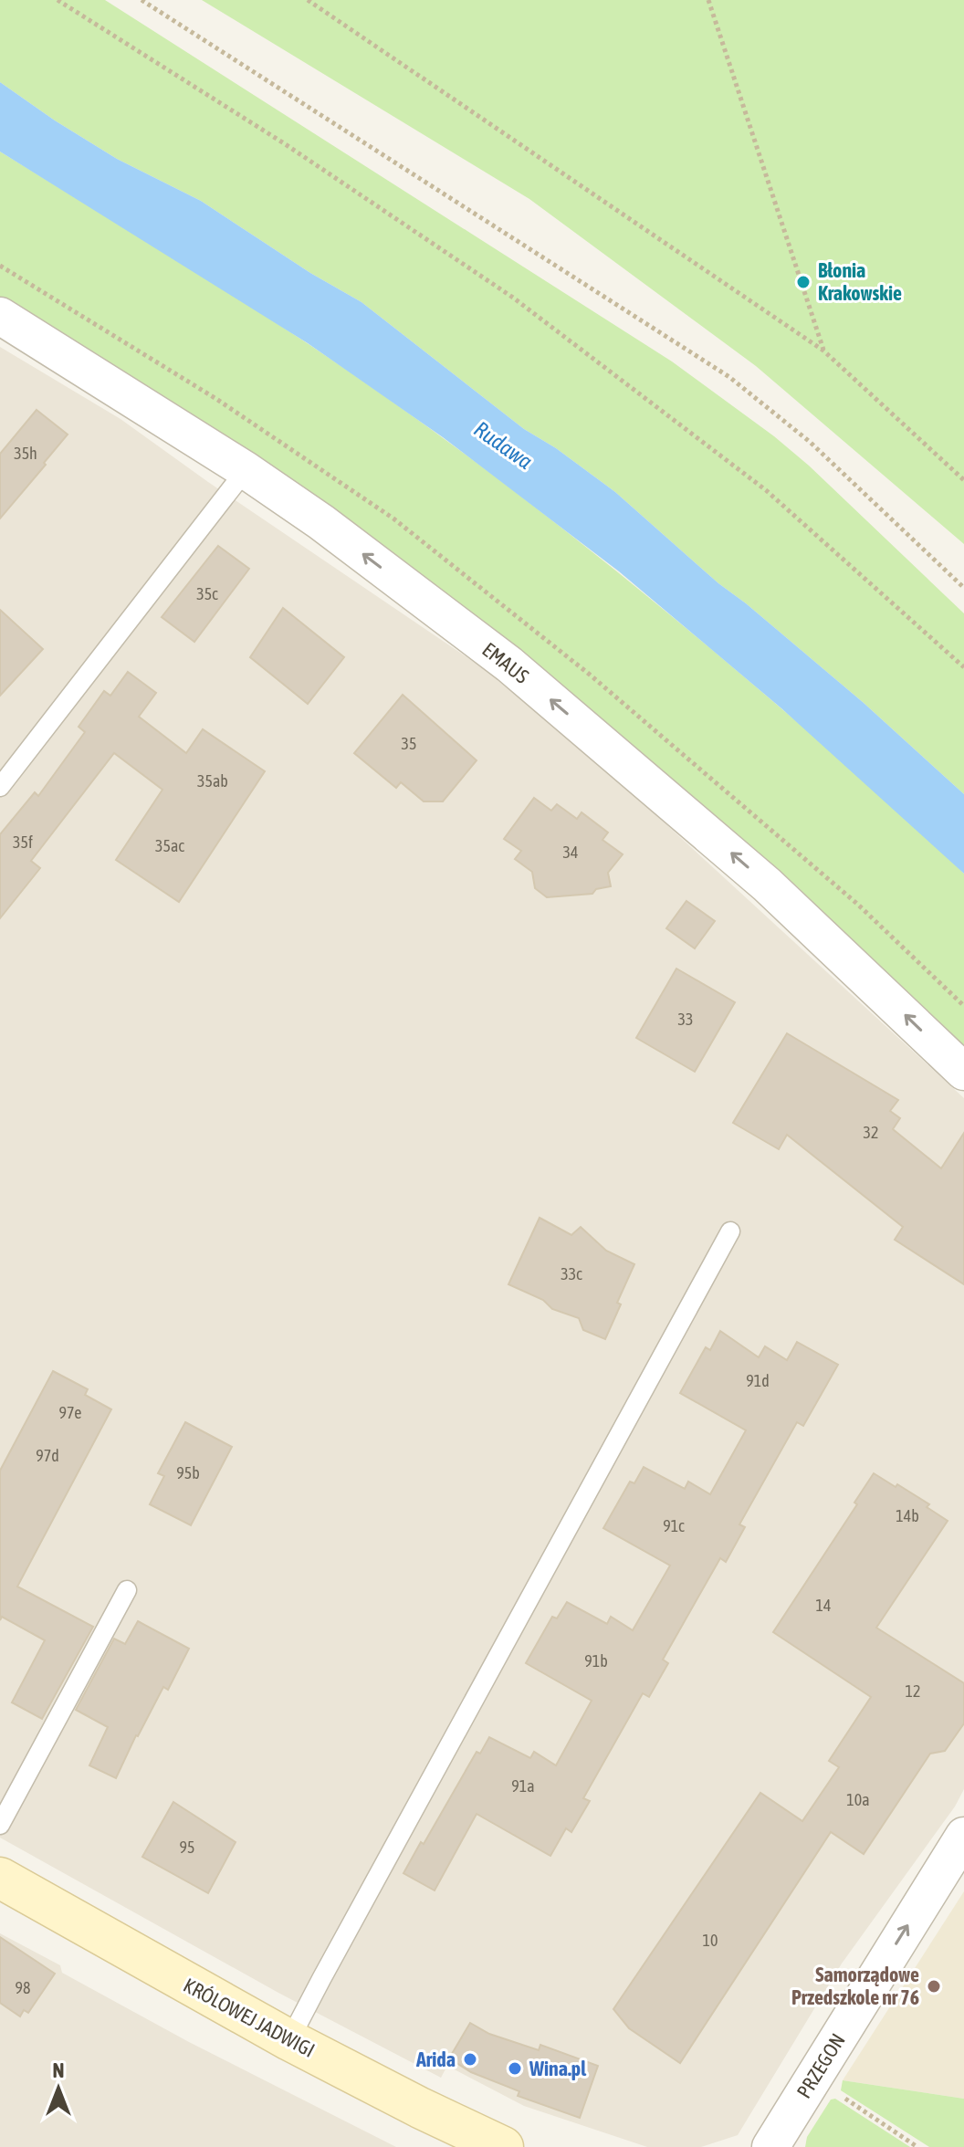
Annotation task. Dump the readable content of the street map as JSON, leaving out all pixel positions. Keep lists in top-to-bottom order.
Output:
{
  "streets": {
    "street": ["EMAUS", "KRÓLOWEJ JADWIGI", "PRZEGON"]
  },
  "one_way": ["EMAUS", "PRZEGON"],
  "water": ["Rudawa"],
  "places": [
    "Błonia Krakowskie",
    "Samorządowe Przedszkole nr 76",
    "Arida",
    "Wina.pl"
  ],
  "house_numbers": [
    "35h",
    "35c",
    "35",
    "35ab",
    "35f",
    "35ac",
    "34",
    "33",
    "32",
    "33c",
    "91d",
    "97e",
    "97d",
    "95b",
    "14b",
    "91c",
    "14",
    "91b",
    "12",
    "91a",
    "10a",
    "95",
    "10",
    "98"
  ],
  "north": "top"
}
